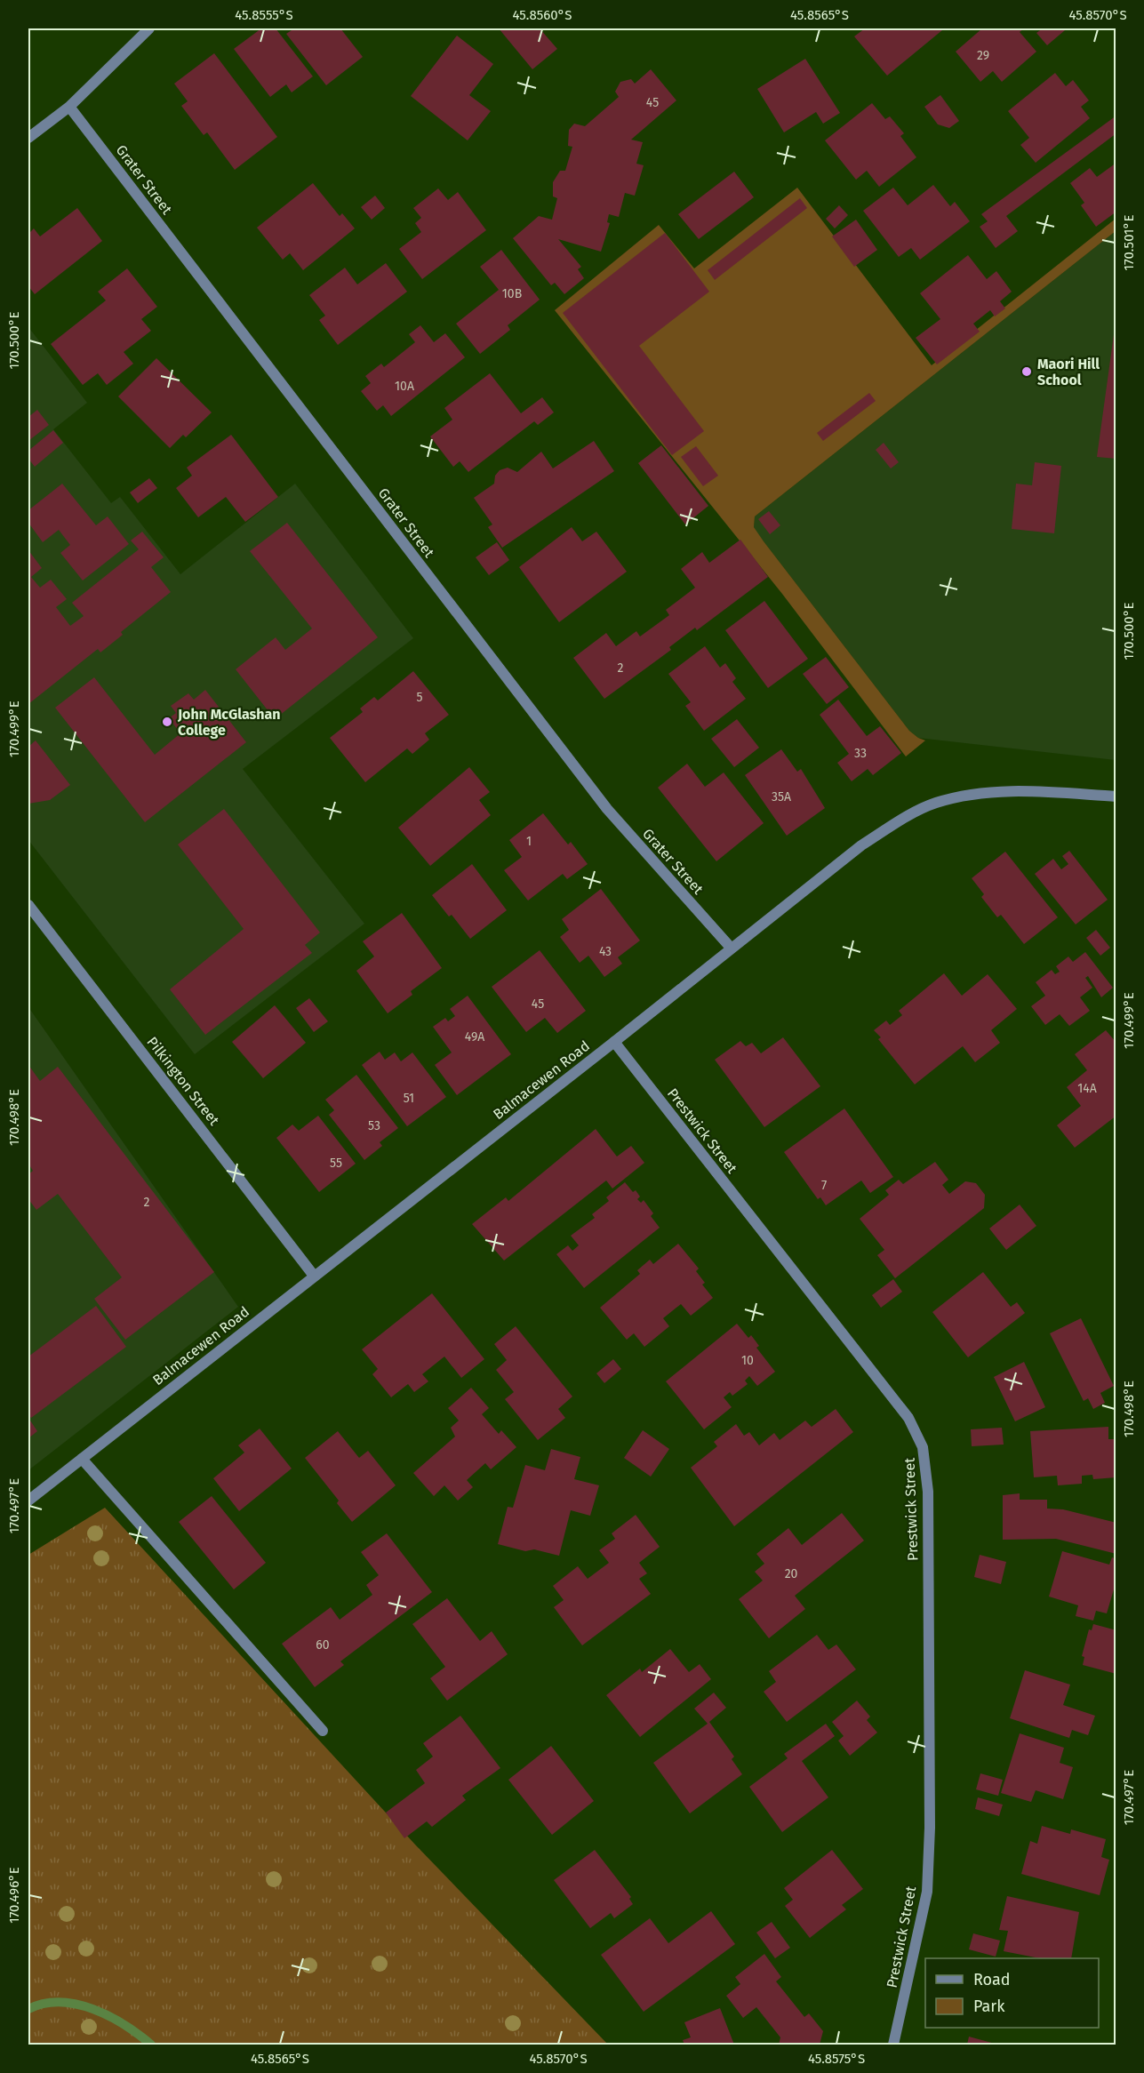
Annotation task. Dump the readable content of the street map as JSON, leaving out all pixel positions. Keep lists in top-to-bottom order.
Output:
{
  "streets": {
    "street": [
      "Grater Street",
      "Balmacewen Road",
      "Pilkington Street",
      "Prestwick Street"
    ]
  },
  "crossings": [
    ["Grater Street", "Balmacewen Road"],
    ["Balmacewen Road", "Pilkington Street"],
    ["Balmacewen Road", "Prestwick Street"]
  ],
  "places": ["Maori Hill School", "John McGlashan College"],
  "house_numbers": [
    "29",
    "45",
    "10B",
    "10A",
    "2",
    "5",
    "33",
    "35A",
    "1",
    "43",
    "45",
    "49A",
    "14A",
    "51",
    "53",
    "55",
    "7",
    "2",
    "10",
    "20",
    "60"
  ],
  "legend": ["Road", "Park"],
  "coordinates": [
    "45.8555°S",
    "45.8560°S",
    "45.8565°S",
    "45.8570°S",
    "170.501°E",
    "170.500°E",
    "170.499°E",
    "170.498°E",
    "170.497°E",
    "170.496°E",
    "45.8575°S"
  ]
}
